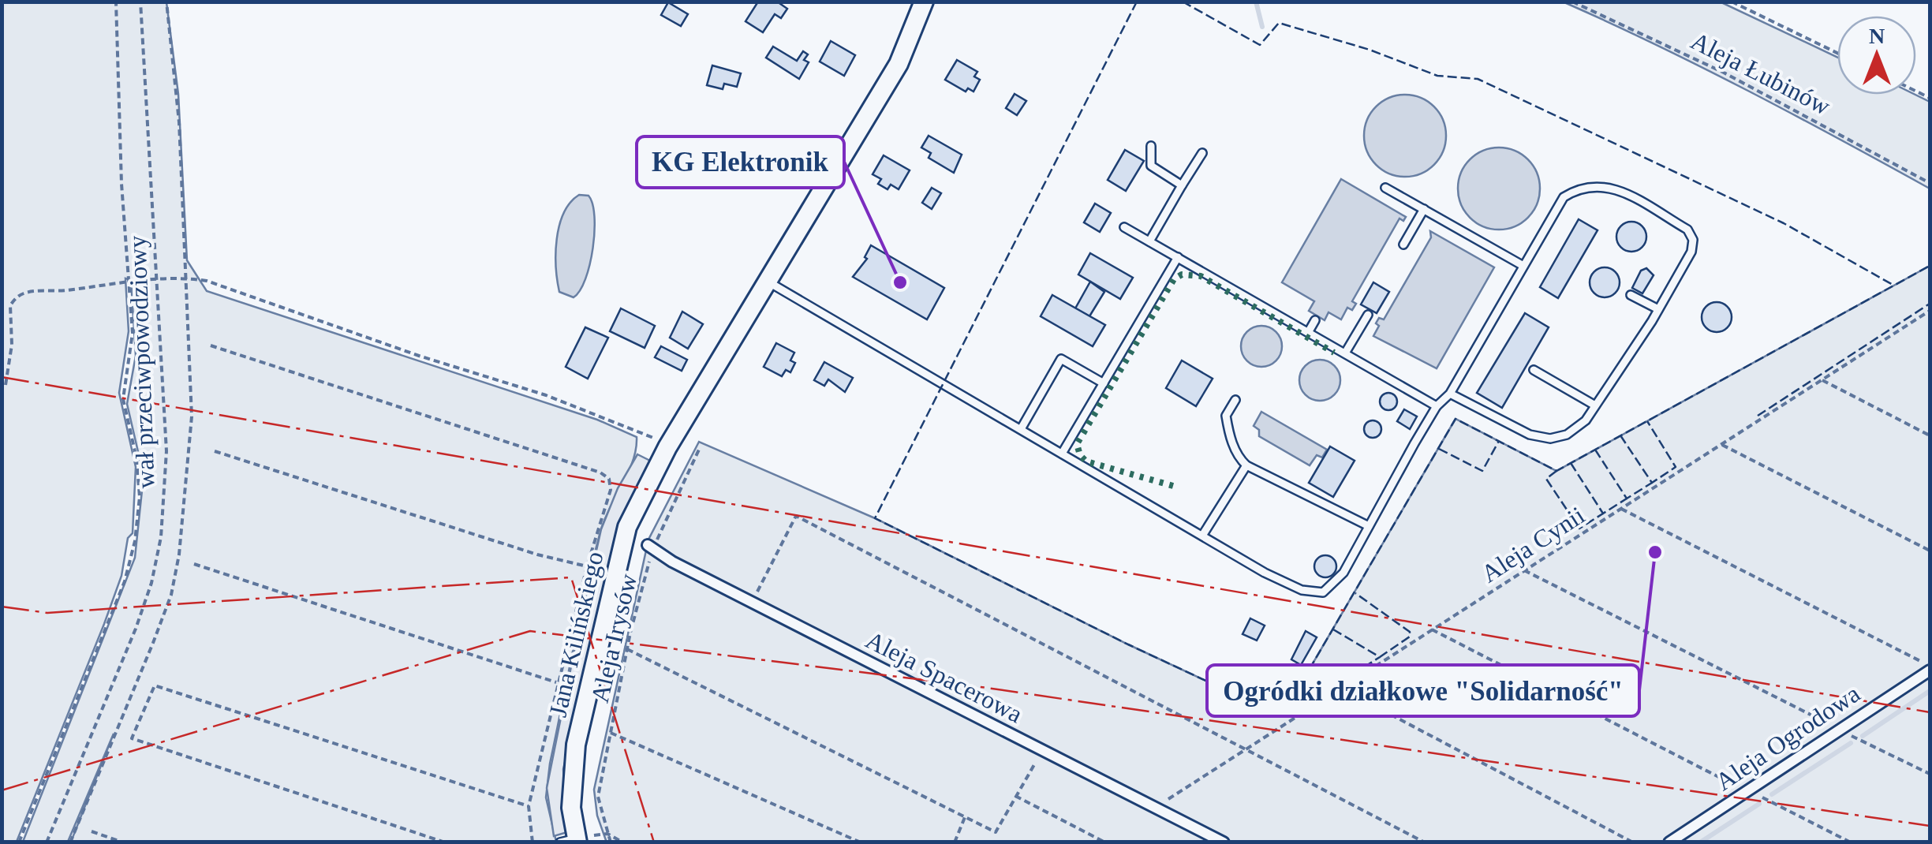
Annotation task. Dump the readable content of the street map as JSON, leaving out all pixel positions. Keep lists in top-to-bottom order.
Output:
{
  "streets": {
    "street": ["Jana Kilińskiego", "Aleja Spacerowa", "Aleja Ogrodowa"],
    "path": [
      "Aleja Łubinów",
      "wał przeciwpowodziowy",
      "Aleja Cynii",
      "Aleja Irysów"
    ]
  },
  "crossings": [
    ["Aleja Cynii", "Aleja Spacerowa"],
    ["Aleja Irysów", "Aleja Spacerowa"]
  ],
  "places": ["KG Elektronik", "Ogródki działkowe \"Solidarność\""],
  "north": "top"
}
